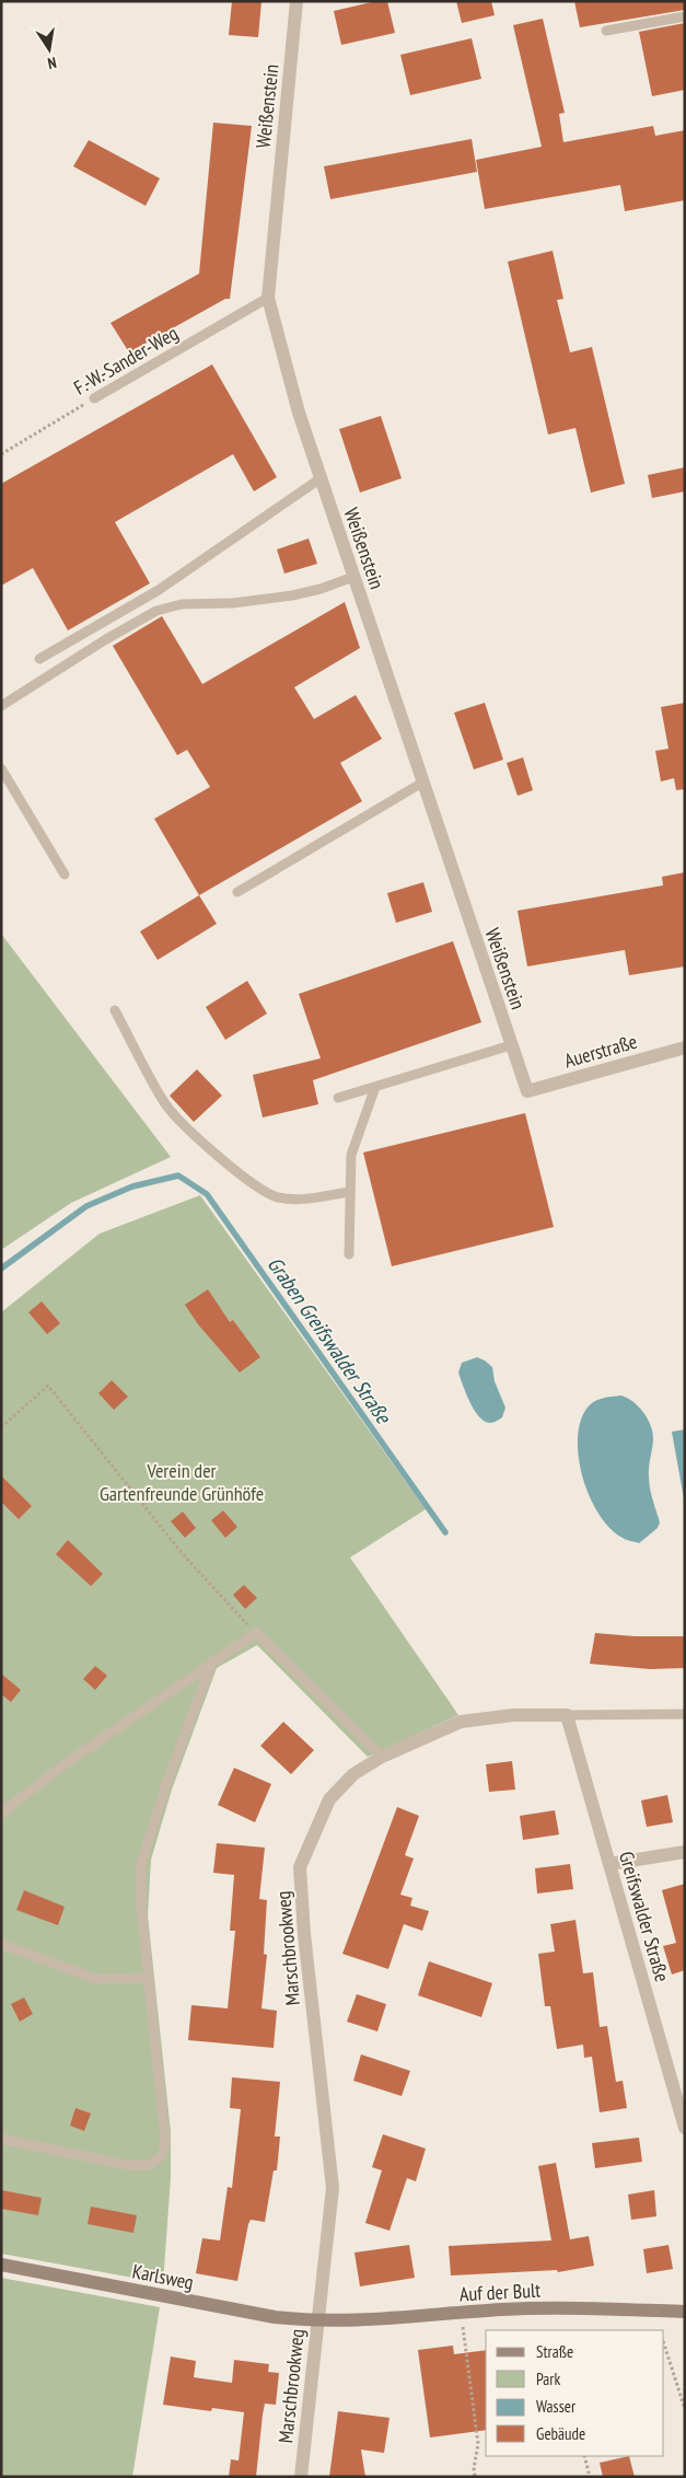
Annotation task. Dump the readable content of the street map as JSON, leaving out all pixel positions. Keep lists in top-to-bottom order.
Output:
{
  "streets": {
    "street": [
      "Weißenstein",
      "Auerstraße",
      "Greifswalder Straße",
      "Marschbrookweg",
      "Karlsweg",
      "Auf der Bult"
    ],
    "lane": ["F.-W.-Sander-Weg"]
  },
  "crossings": [
    ["Weißenstein", "F.-W.-Sander-Weg"],
    ["Weißenstein", "Auerstraße"],
    ["Greifswalder Straße", "Marschbrookweg"],
    ["Marschbrookweg", "Karlsweg"],
    ["Marschbrookweg", "Auf der Bult"],
    ["Karlsweg", "Auf der Bult"]
  ],
  "water": ["Graben Greifswalder Straße"],
  "parks": ["Verein der Gartenfreunde Grünhöfe"],
  "legend": [
    "Straße",
    "Park",
    "Wasser",
    "Gebäude"
  ],
  "north": "bottom"
}
